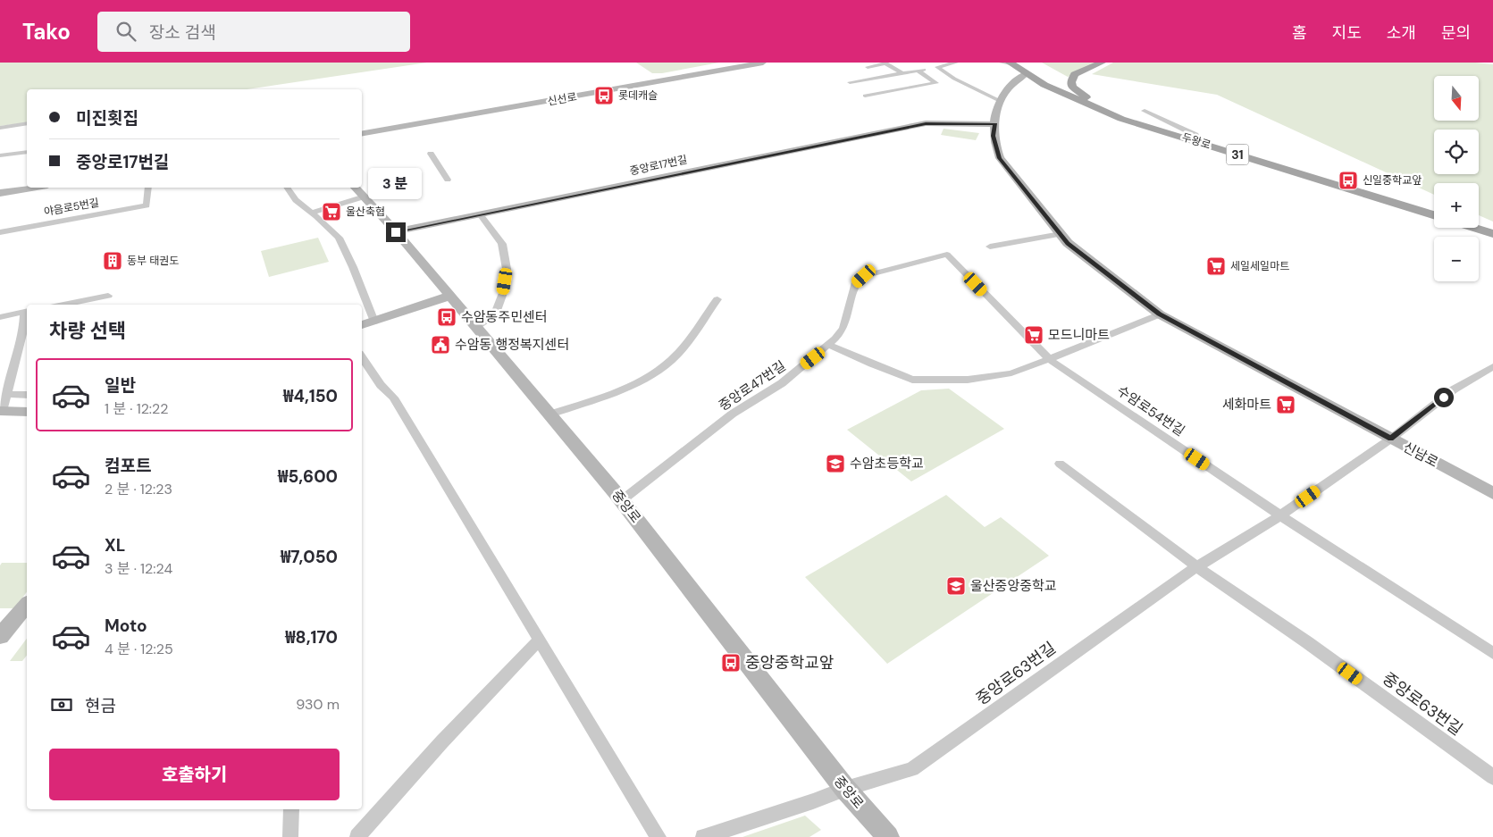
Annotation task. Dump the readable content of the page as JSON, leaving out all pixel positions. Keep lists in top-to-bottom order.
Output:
{
  "streets": {
    "main road": [
      "신선로",
      "두왕로",
      "31",
      "중앙로17번길",
      "신남로",
      "중앙로"
    ],
    "street": [
      "야음로5번길",
      "중앙로47번길",
      "수암로54번길",
      "중앙로63번길"
    ]
  },
  "crossings": [
    ["중앙로17번길", "신남로"],
    ["중앙로17번길", "중앙로"],
    ["중앙로47번길", "수암로54번길"],
    ["중앙로47번길", "중앙로"],
    ["수암로54번길", "중앙로63번길"],
    ["신남로", "중앙로63번길"],
    ["중앙로", "중앙로63번길"]
  ],
  "places": {
    "bus stop": [
      "롯데캐슬",
      "신일중학교앞",
      "수암동주민센터",
      "중앙중학교앞"
    ],
    "supermarket": [
      "울산축협",
      "세일세일마트",
      "모드니마트",
      "세화마트"
    ],
    "building": ["동부 태권도"],
    "public building": ["수암동 행정복지센터"],
    "school or university": ["수암초등학교", "울산중앙중학교"]
  },
  "north": "bottom",
  "page": {
    "header": "Tako",
    "search": "장소 검색",
    "nav": [
      "홈",
      "지도",
      "소개",
      "문의"
    ],
    "map_buttons": ["+", "−"],
    "banner": ["미진횟집", "중앙로17번길"],
    "bubble": "3 분",
    "heading": "차량 선택",
    "list": [
      {
        "name": "일반",
        "note": "1 분 · 12:22",
        "value": "₩4,150"
      },
      {
        "name": "컴포트",
        "note": "2 분 · 12:23",
        "value": "₩5,600"
      },
      {
        "name": "XL",
        "note": "3 분 · 12:24",
        "value": "₩7,050"
      },
      {
        "name": "Moto",
        "note": "4 분 · 12:25",
        "value": "₩8,170"
      }
    ],
    "pay": ["현금", "930 m"],
    "buttons": "호출하기"
  }
}
